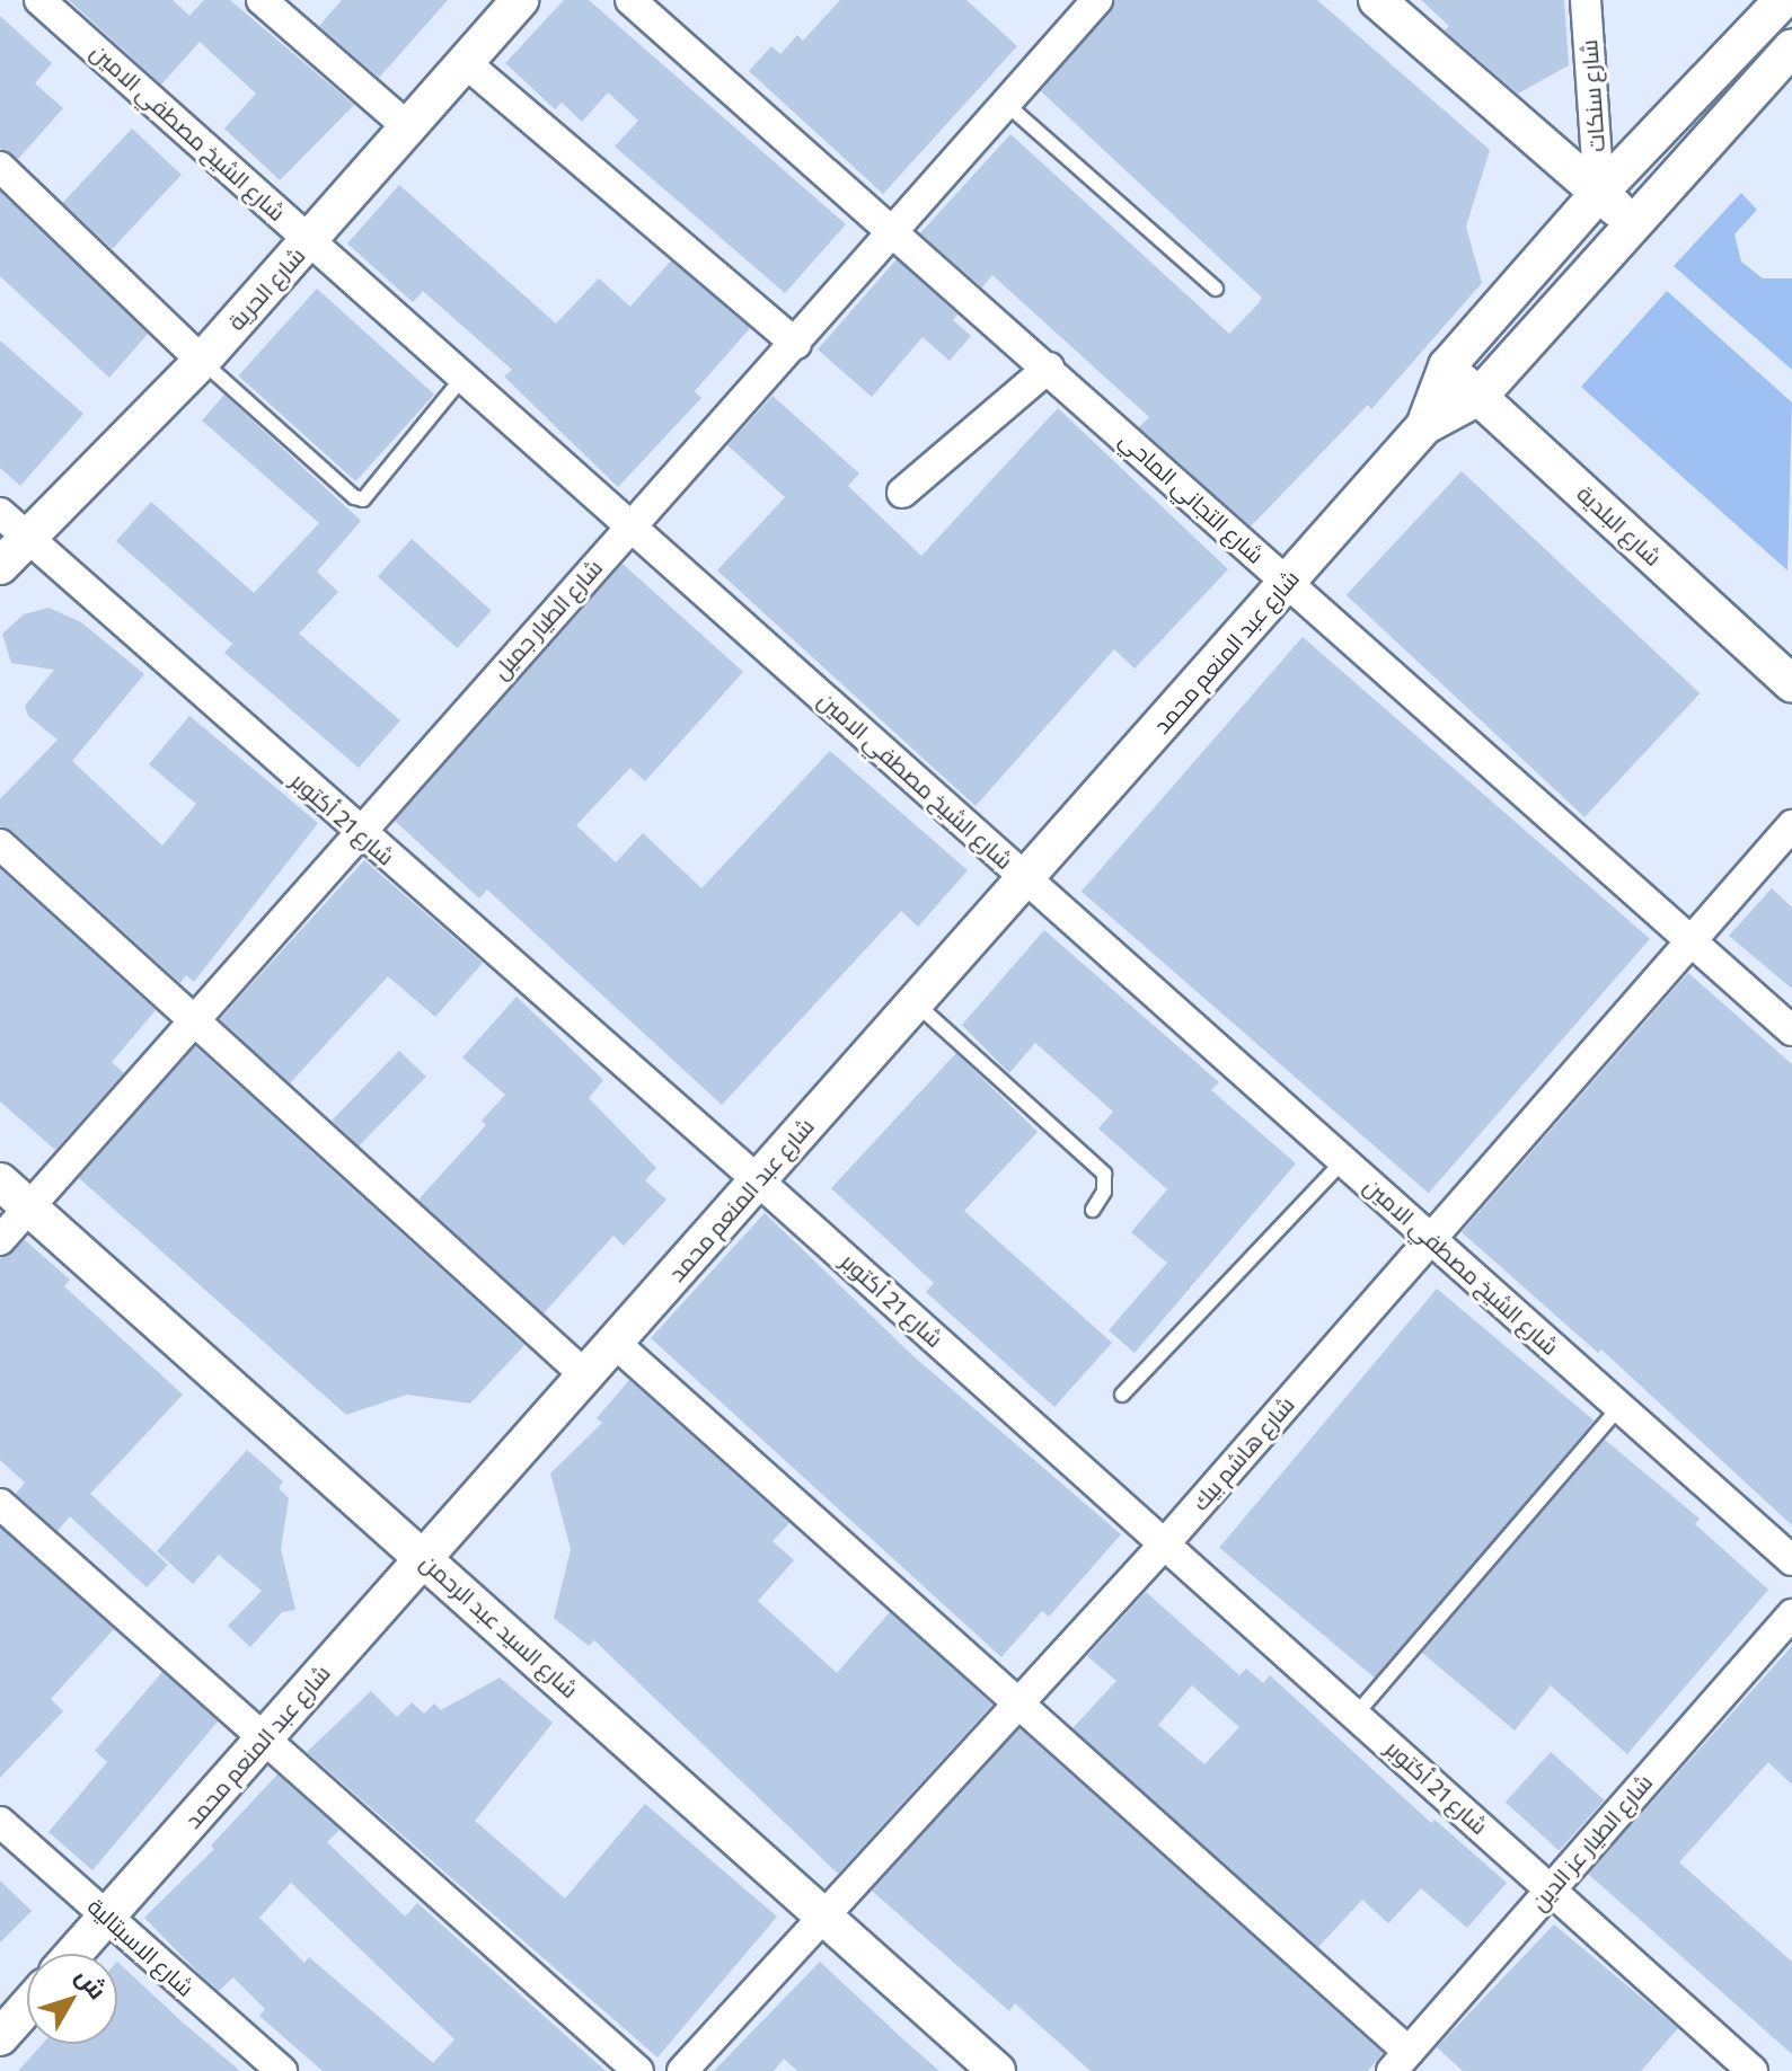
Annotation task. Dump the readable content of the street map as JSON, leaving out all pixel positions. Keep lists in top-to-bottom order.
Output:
{
  "streets": {
    "street": [
      "شارع سنكات",
      "شارع الشيخ مصطفي الامين",
      "شارع الحرية",
      "شارع التجاني الماحي",
      "شارع البلدية",
      "شارع الطيار جميل",
      "شارع عبد المنعم محمد",
      "شارع 21 أكتوبر",
      "شارع هاشم بيك",
      "شارع السيد عبد الرحمن",
      "شارع الطيار عز الدين",
      "شارع الاسبتالية"
    ]
  },
  "crossings": [
    ["شارع سنكات", "شارع عبد المنعم محمد"],
    ["شارع الشيخ مصطفي الامين", "شارع الحرية"],
    ["شارع الشيخ مصطفي الامين", "شارع الطيار جميل"],
    ["شارع الشيخ مصطفي الامين", "شارع عبد المنعم محمد"],
    ["شارع الشيخ مصطفي الامين", "شارع هاشم بيك"],
    ["شارع الحرية", "شارع 21 أكتوبر"],
    ["شارع التجاني الماحي", "شارع الطيار جميل"],
    ["شارع التجاني الماحي", "شارع عبد المنعم محمد"],
    ["شارع التجاني الماحي", "شارع هاشم بيك"],
    ["شارع البلدية", "شارع عبد المنعم محمد"],
    ["شارع الطيار جميل", "شارع 21 أكتوبر"],
    ["شارع الطيار جميل", "شارع السيد عبد الرحمن"],
    ["شارع عبد المنعم محمد", "شارع 21 أكتوبر"],
    ["شارع عبد المنعم محمد", "شارع السيد عبد الرحمن"],
    ["شارع عبد المنعم محمد", "شارع الاسبتالية"],
    ["شارع 21 أكتوبر", "شارع هاشم بيك"],
    ["شارع 21 أكتوبر", "شارع الطيار عز الدين"],
    ["شارع هاشم بيك", "شارع السيد عبد الرحمن"]
  ],
  "north": "top right"
}
